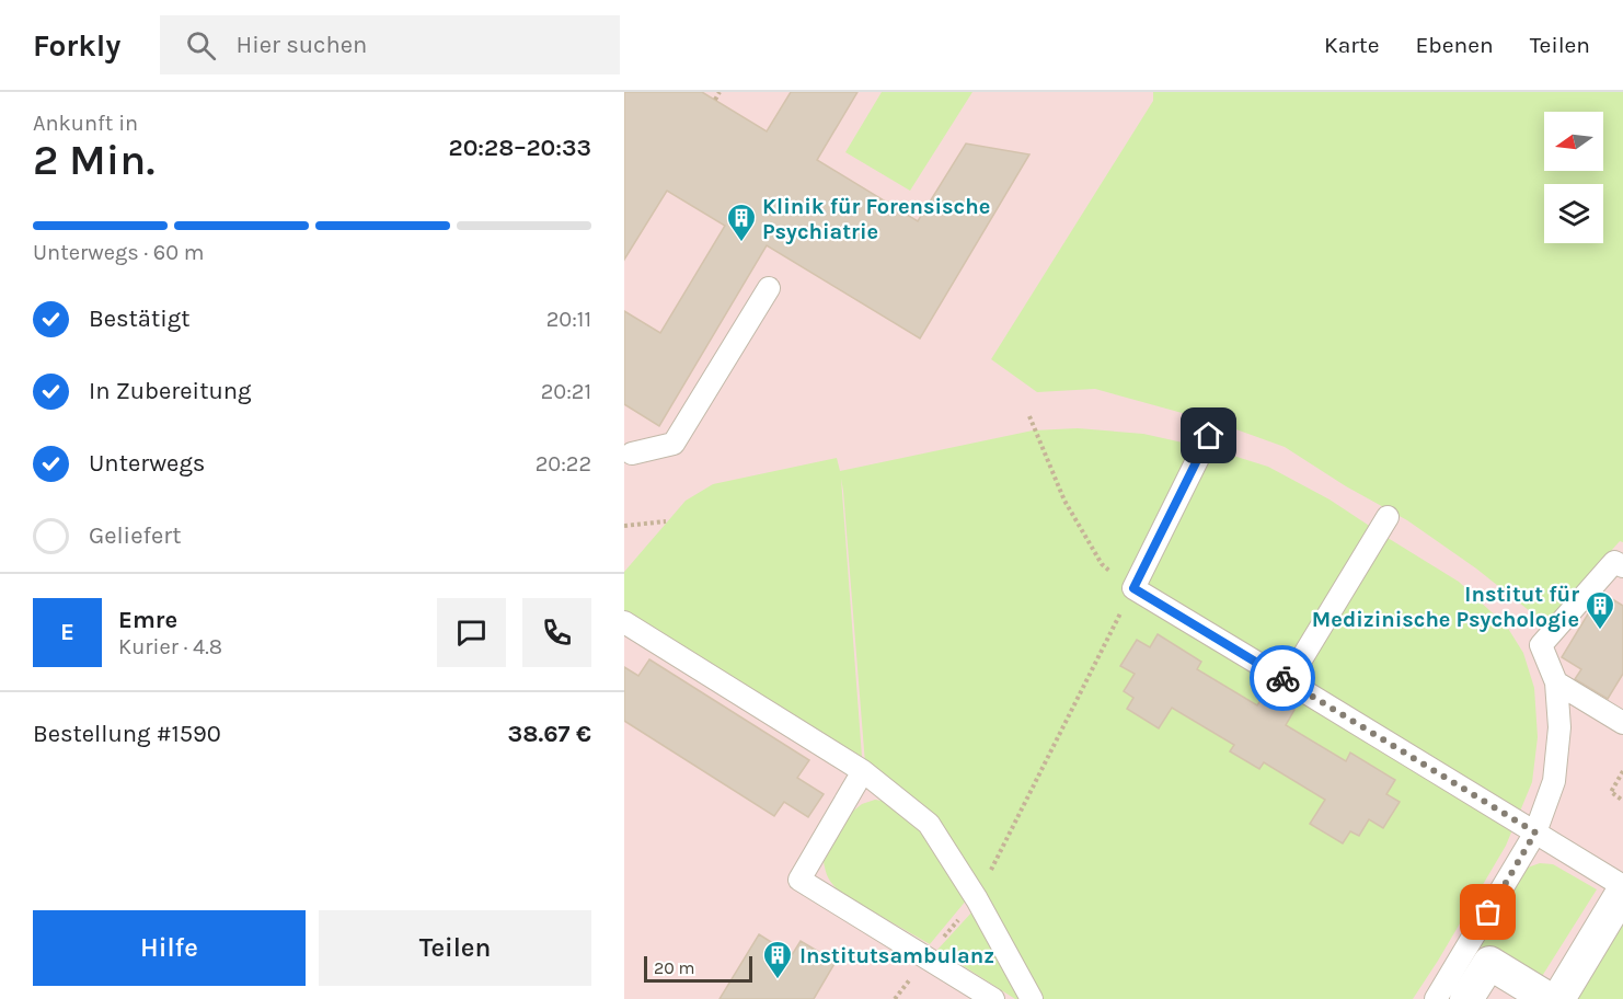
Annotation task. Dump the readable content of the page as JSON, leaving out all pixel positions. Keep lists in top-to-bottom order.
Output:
{
  "places": {
    "building": ["Klinik für Forensische Psychiatrie", "Institut für Medizinische Psychologie", "Institutsambulanz"]
  },
  "scale_bar": "20 m",
  "north": "left",
  "page": {
    "header": "Forkly",
    "search": "Hier suchen",
    "nav": ["Karte", "Ebenen", "Teilen"],
    "heading": ["2 Min.", "Ankunft in", "20:28–20:33"],
    "panel": [
      "Emre",
      "Kurier · 4.8",
      "Bestellung #1590",
      "38.67 €"
    ],
    "bar": "Unterwegs · 60 m",
    "list": [
      ["Bestätigt", "20:11"],
      ["In Zubereitung", "20:21"],
      ["Unterwegs", "20:22"],
      "Geliefert"
    ],
    "round": "E",
    "buttons": ["Hilfe", "Teilen"],
    "scale": "20 m"
  }
}
